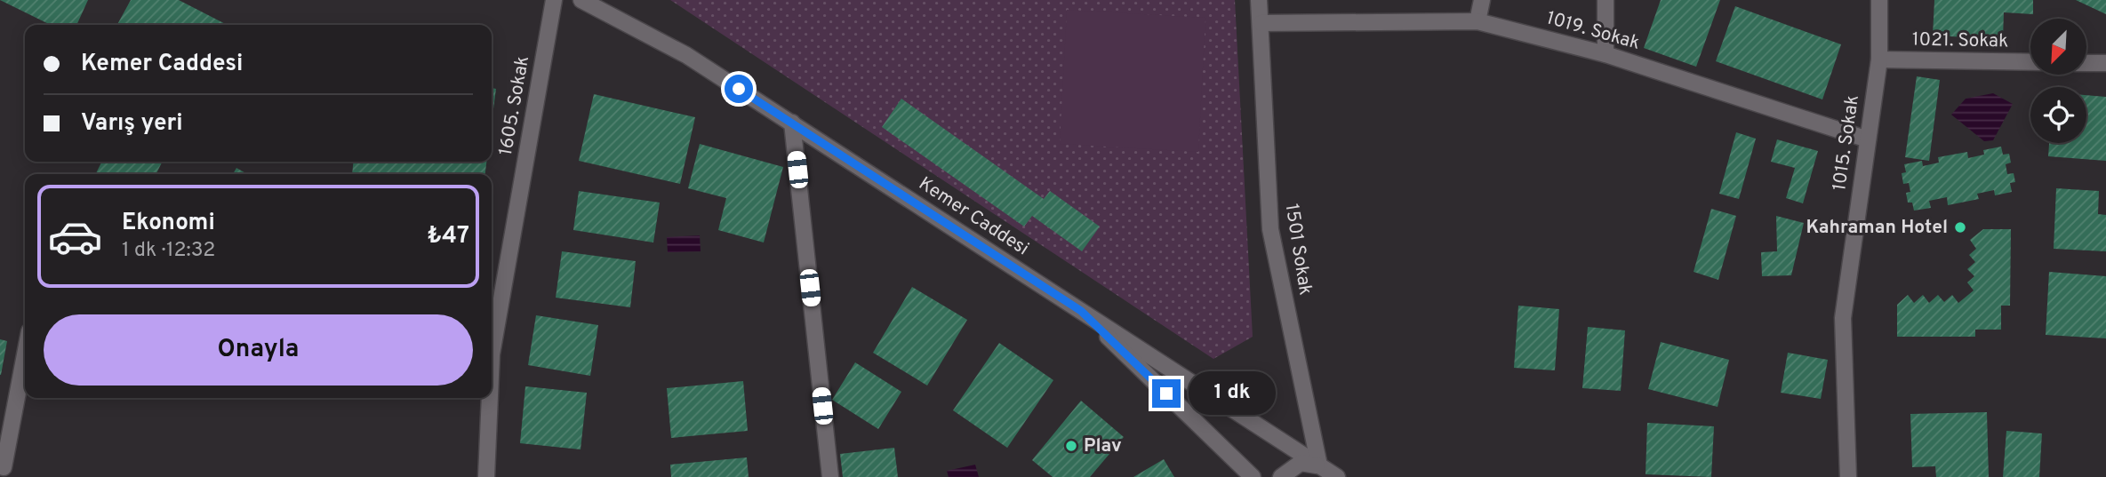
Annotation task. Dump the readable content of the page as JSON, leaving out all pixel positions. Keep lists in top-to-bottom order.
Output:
{
  "streets": {
    "street": [
      "1019. Sokak",
      "1021. Sokak",
      "1605. Sokak",
      "1015. Sokak",
      "Kemer Caddesi",
      "1501 Sokak"
    ]
  },
  "crossings": [
    ["1019. Sokak", "1015. Sokak"],
    ["1019. Sokak", "1501 Sokak"],
    ["1021. Sokak", "1015. Sokak"],
    ["Kemer Caddesi", "1501 Sokak"]
  ],
  "places": ["Kahraman Hotel", "Plav"],
  "north": "bottom left",
  "page": {
    "banner": ["Kemer Caddesi", "Varış yeri"],
    "list": [
      {
        "name": "Ekonomi",
        "note": "1 dk · 12:32",
        "value": "₺47"
      }
    ],
    "buttons": "Onayla",
    "bubble": "1 dk"
  }
}
